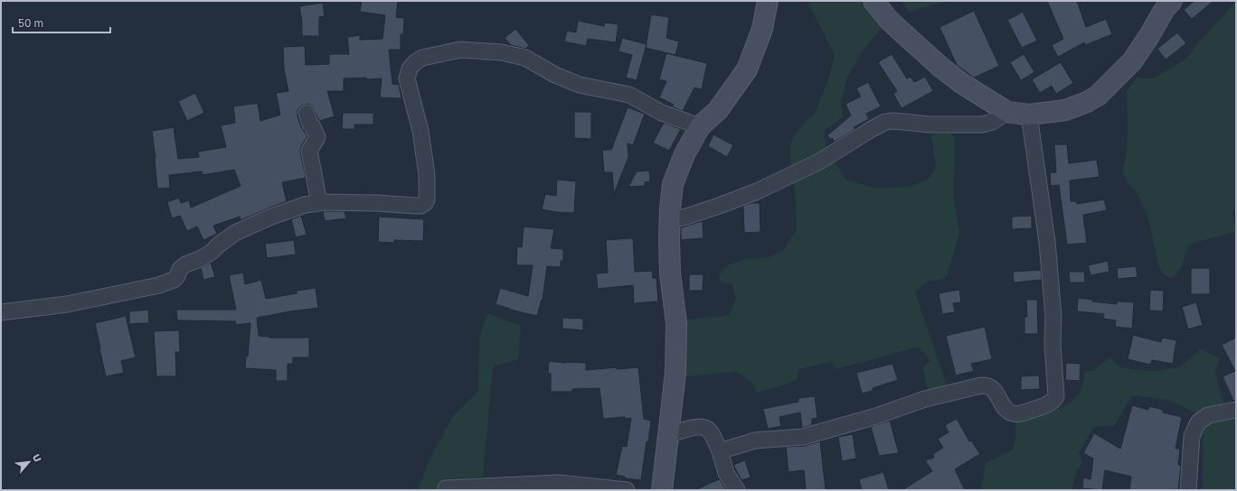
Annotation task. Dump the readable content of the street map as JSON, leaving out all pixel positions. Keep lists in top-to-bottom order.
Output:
{
  "scale_bar": "50 m",
  "north": "top right"
}
